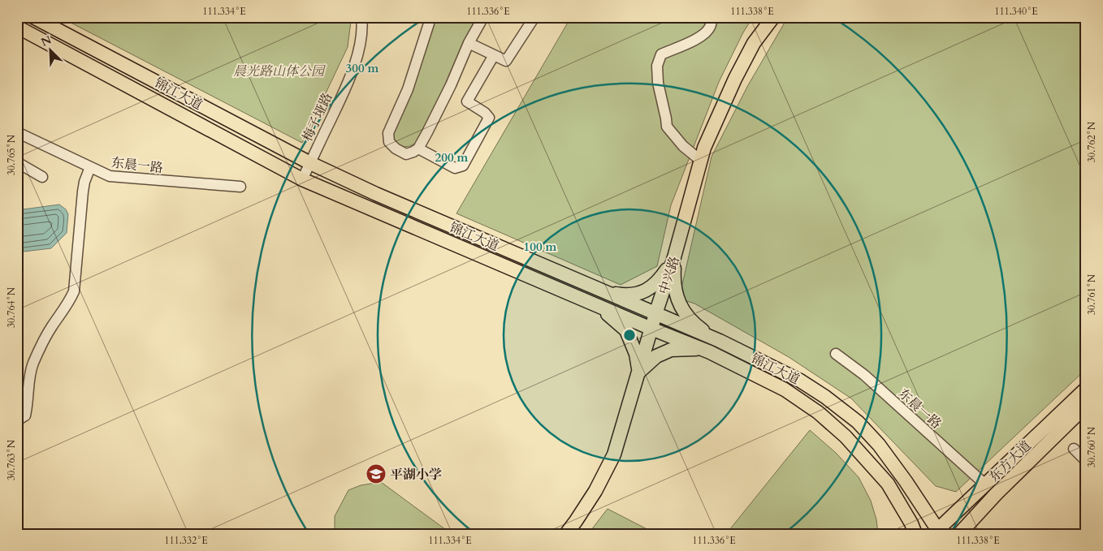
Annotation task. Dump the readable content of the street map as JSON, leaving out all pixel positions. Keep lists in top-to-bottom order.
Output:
{
  "streets": {
    "main road": ["锦江大道", "中兴路", "东方大道"],
    "street": ["梅子垭路", "东晨一路"]
  },
  "crossings": [
    ["锦江大道", "梅子垭路"],
    ["锦江大道", "中兴路"],
    ["锦江大道", "东方大道"],
    ["东晨一路", "东方大道"]
  ],
  "parks": ["晨光路山体公园"],
  "places": {
    "school or university": ["平湖小学"]
  },
  "north": "top left",
  "coordinates": [
    "111.334°E",
    "111.336°E",
    "111.338°E",
    "111.340°E",
    "30.762°N",
    "30.765°N",
    "30.761°N",
    "30.764°N",
    "30.760°N",
    "30.763°N",
    "111.332°E"
  ],
  "rings": ["300 m", "200 m", "100 m"]
}
